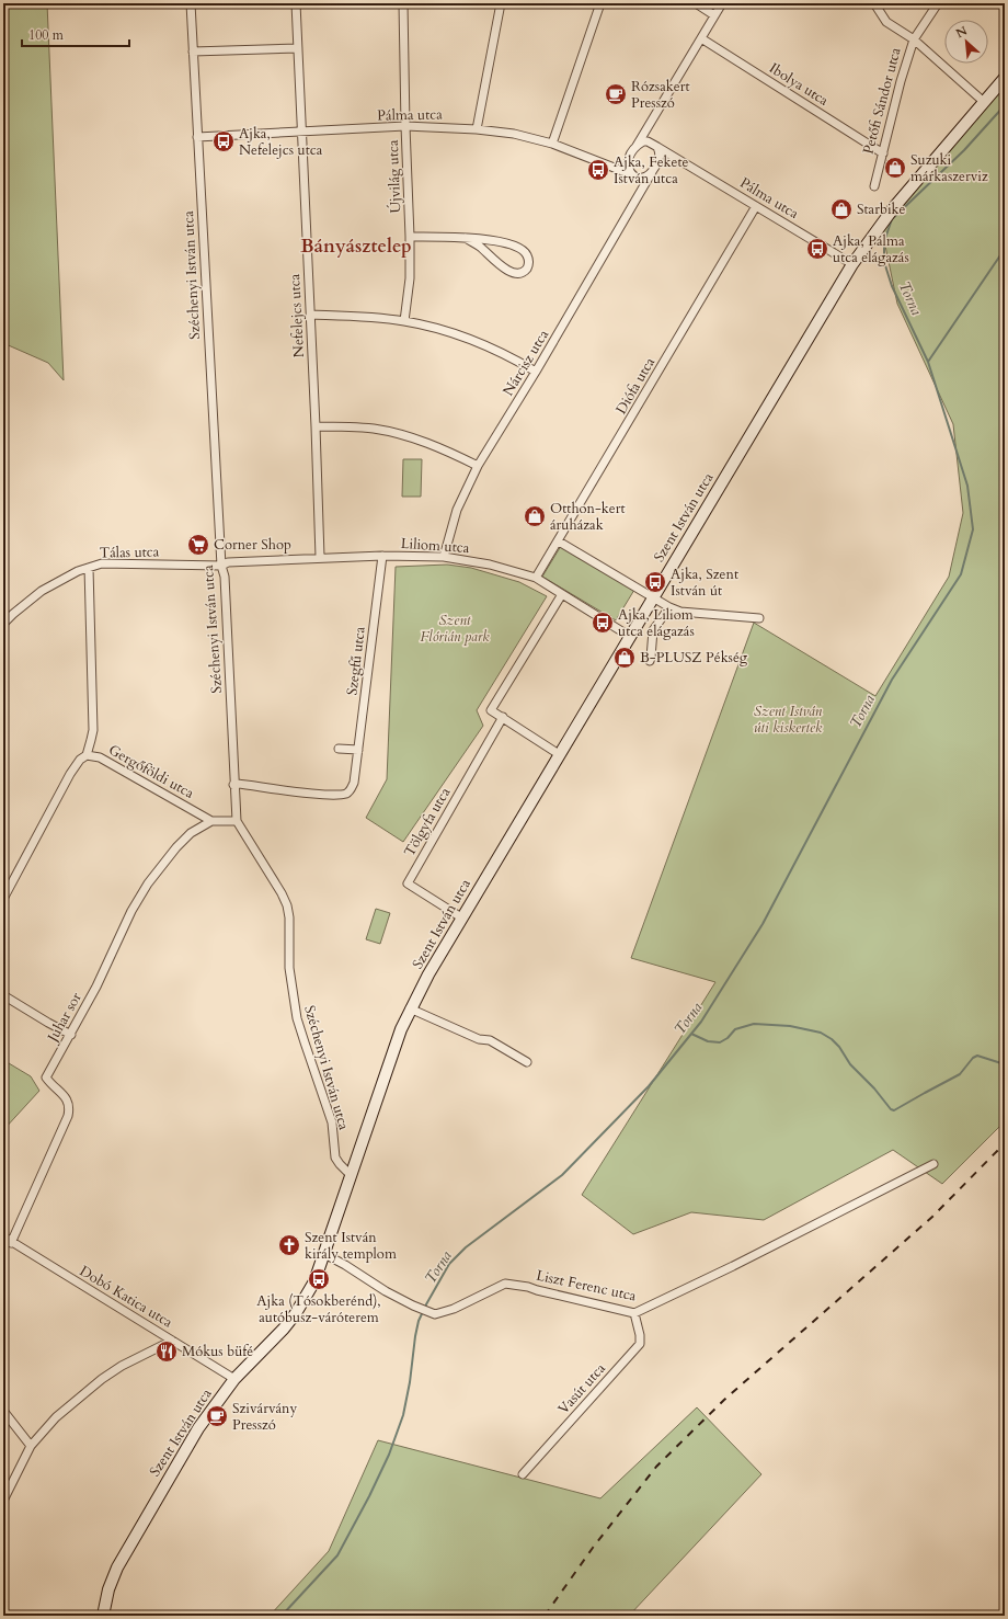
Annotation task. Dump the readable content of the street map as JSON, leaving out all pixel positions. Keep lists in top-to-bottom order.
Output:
{
  "streets": {
    "main road": ["Szent István utca"],
    "street": [
      "Ibolya utca",
      "Petőfi Sándor utca",
      "Pálma utca",
      "Újvilág utca",
      "Széchenyi István utca",
      "Nefelejcs utca",
      "Nárcisz utca",
      "Diófa utca",
      "Liliom utca",
      "Tálas utca",
      "Szegfű utca",
      "Gergőföldi utca",
      "Tölgyfa utca",
      "Juhar sor",
      "Liszt Ferenc utca",
      "Dobó Katica utca",
      "Vasút utca"
    ]
  },
  "crossings": [
    ["Ibolya utca", "Petőfi Sándor utca"],
    ["Pálma utca", "Újvilág utca"],
    ["Pálma utca", "Széchenyi István utca"],
    ["Pálma utca", "Nefelejcs utca"],
    ["Pálma utca", "Nárcisz utca"],
    ["Pálma utca", "Diófa utca"],
    ["Pálma utca", "Szent István utca"],
    ["Széchenyi István utca", "Szent István utca"],
    ["Széchenyi István utca", "Liliom utca"],
    ["Széchenyi István utca", "Tálas utca"],
    ["Széchenyi István utca", "Szegfű utca"],
    ["Széchenyi István utca", "Gergőföldi utca"],
    ["Nefelejcs utca", "Liliom utca"],
    ["Nárcisz utca", "Liliom utca"],
    ["Diófa utca", "Liliom utca"],
    ["Szent István utca", "Liliom utca"],
    ["Szent István utca", "Tölgyfa utca"],
    ["Szent István utca", "Liszt Ferenc utca"],
    ["Szent István utca", "Dobó Katica utca"],
    ["Liliom utca", "Tálas utca"],
    ["Liliom utca", "Szegfű utca"],
    ["Gergőföldi utca", "Juhar sor"],
    ["Juhar sor", "Dobó Katica utca"],
    ["Liszt Ferenc utca", "Vasút utca"]
  ],
  "districts": ["Bányásztelep"],
  "water": ["Torna"],
  "parks": ["Szent Flórián park", "Szent István úti kiskertek"],
  "places": {
    "cafe": ["Rózsakert Presszó", "Szivárvány Presszó"],
    "bus stop": [
      "Ajka, Nefelejcs utca",
      "Ajka, Fekete István utca",
      "Ajka, Pálma utca elágazás",
      "Ajka, Szent István út",
      "Ajka, Liliom utca elágazás",
      "Ajka (Tósokberénd), autóbusz-váróterem"
    ],
    "shop": [
      "Suzuki márkaszerviz",
      "Starbike",
      "Otthon-kert áruházak",
      "B-PLUSZ Pékség"
    ],
    "supermarket": ["Corner Shop"],
    "church": ["Szent István király templom"],
    "restaurant": ["Mókus büfé"]
  },
  "scale_bar": "100 m",
  "north": "top left"
}
